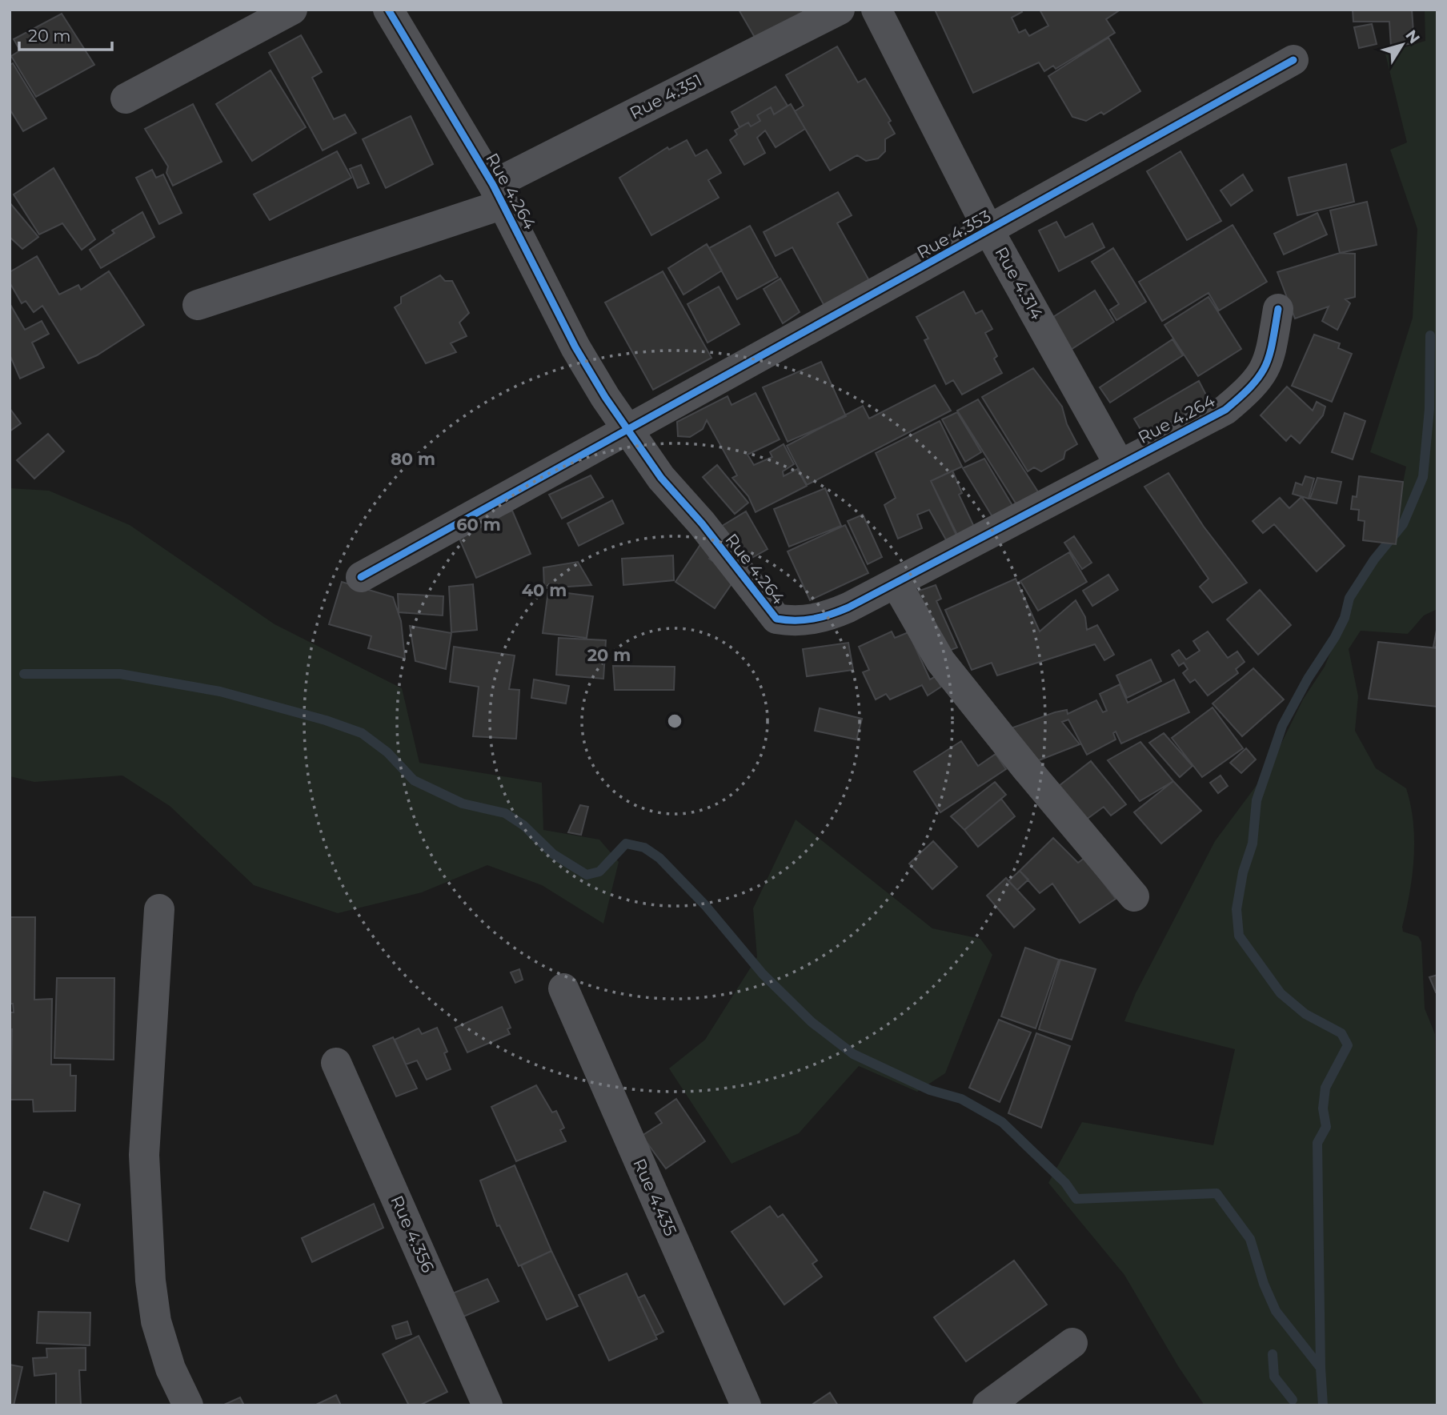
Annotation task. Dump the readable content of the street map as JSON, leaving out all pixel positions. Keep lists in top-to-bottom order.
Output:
{
  "streets": {
    "street": [
      "Rue 4.351",
      "Rue 4.264",
      "Rue 4.353",
      "Rue 4.314",
      "Rue 4.435",
      "Rue 4.356"
    ]
  },
  "crossings": [
    ["Rue 4.351", "Rue 4.264"],
    ["Rue 4.264", "Rue 4.353"],
    ["Rue 4.264", "Rue 4.314"],
    ["Rue 4.353", "Rue 4.314"]
  ],
  "scale_bar": "20 m",
  "north": "top right",
  "rings": [
    "80 m",
    "60 m",
    "40 m",
    "20 m"
  ]
}
